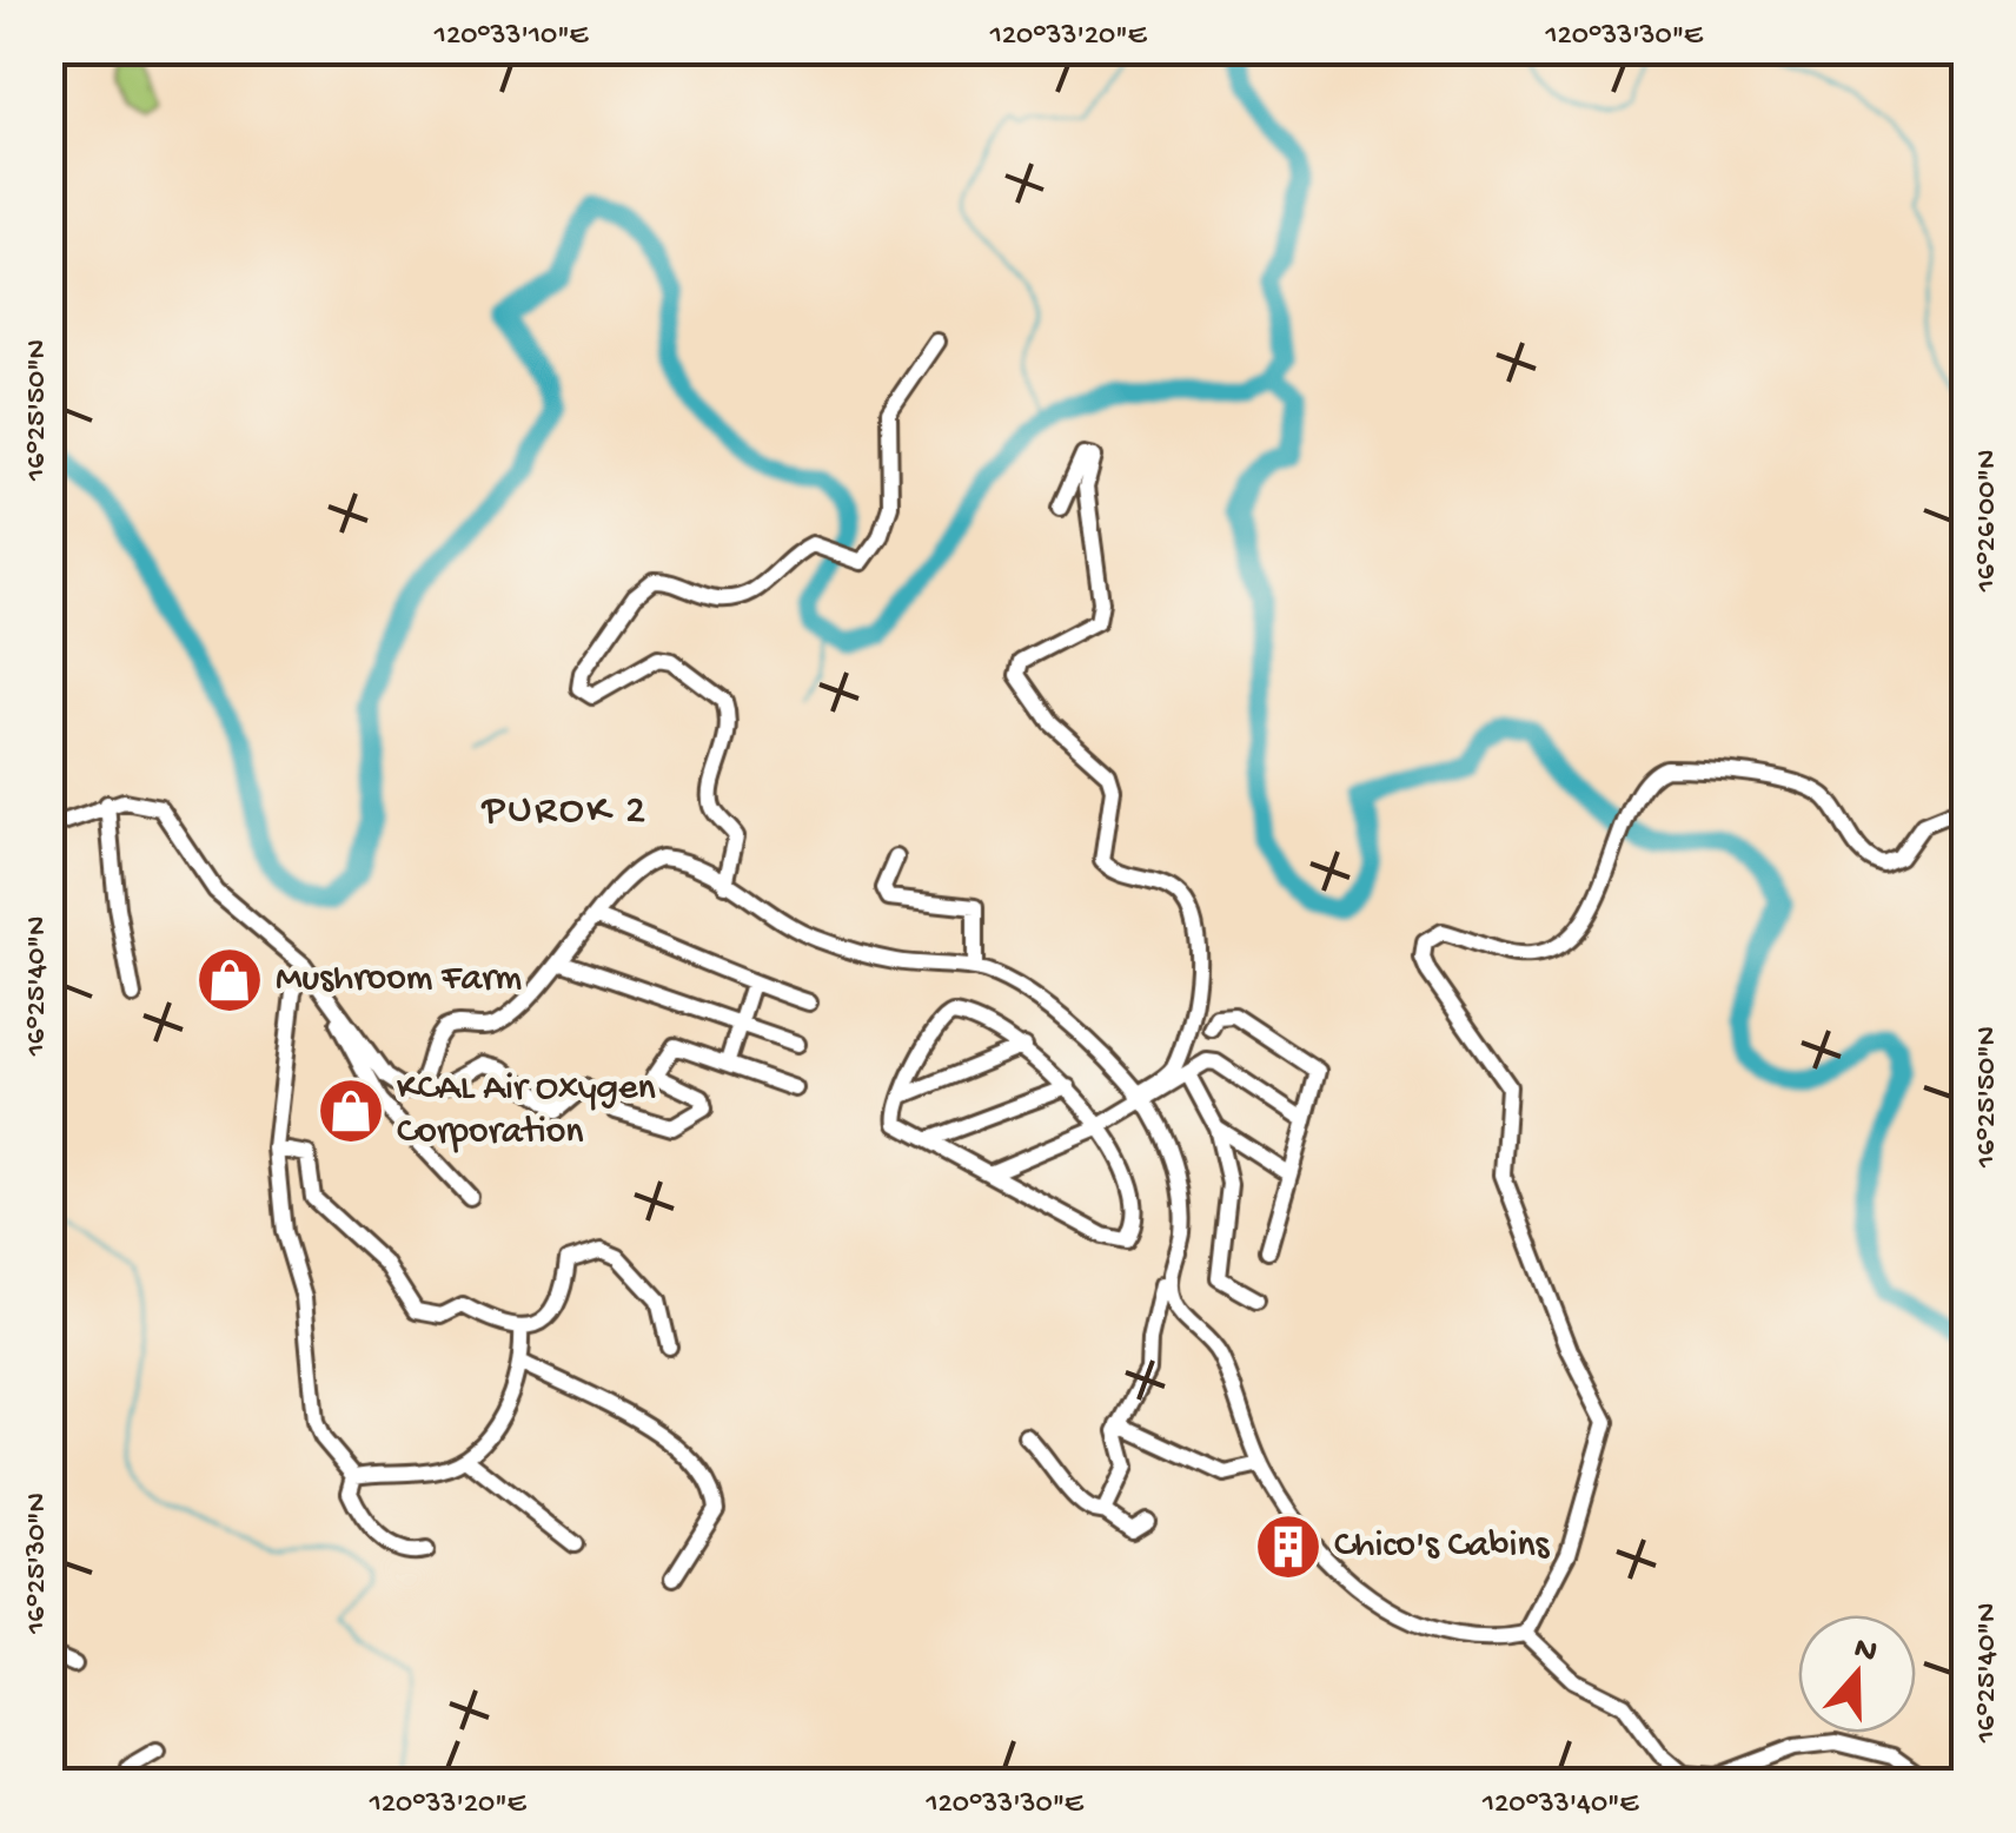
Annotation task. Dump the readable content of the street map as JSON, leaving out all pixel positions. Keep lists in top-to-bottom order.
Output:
{
  "districts": ["PUROK 2"],
  "places": {
    "shop": ["Mushroom Farm", "KCAL Air Oxygen Corporation"],
    "building": ["Chico's Cabins"]
  },
  "north": "top",
  "coordinates": [
    "120°33'10\"E",
    "120°33'20\"E",
    "120°33'30\"E",
    "16°25'50\"N",
    "16°26'00\"N",
    "16°25'40\"N",
    "16°25'30\"N",
    "120°33'40\"E"
  ]
}
